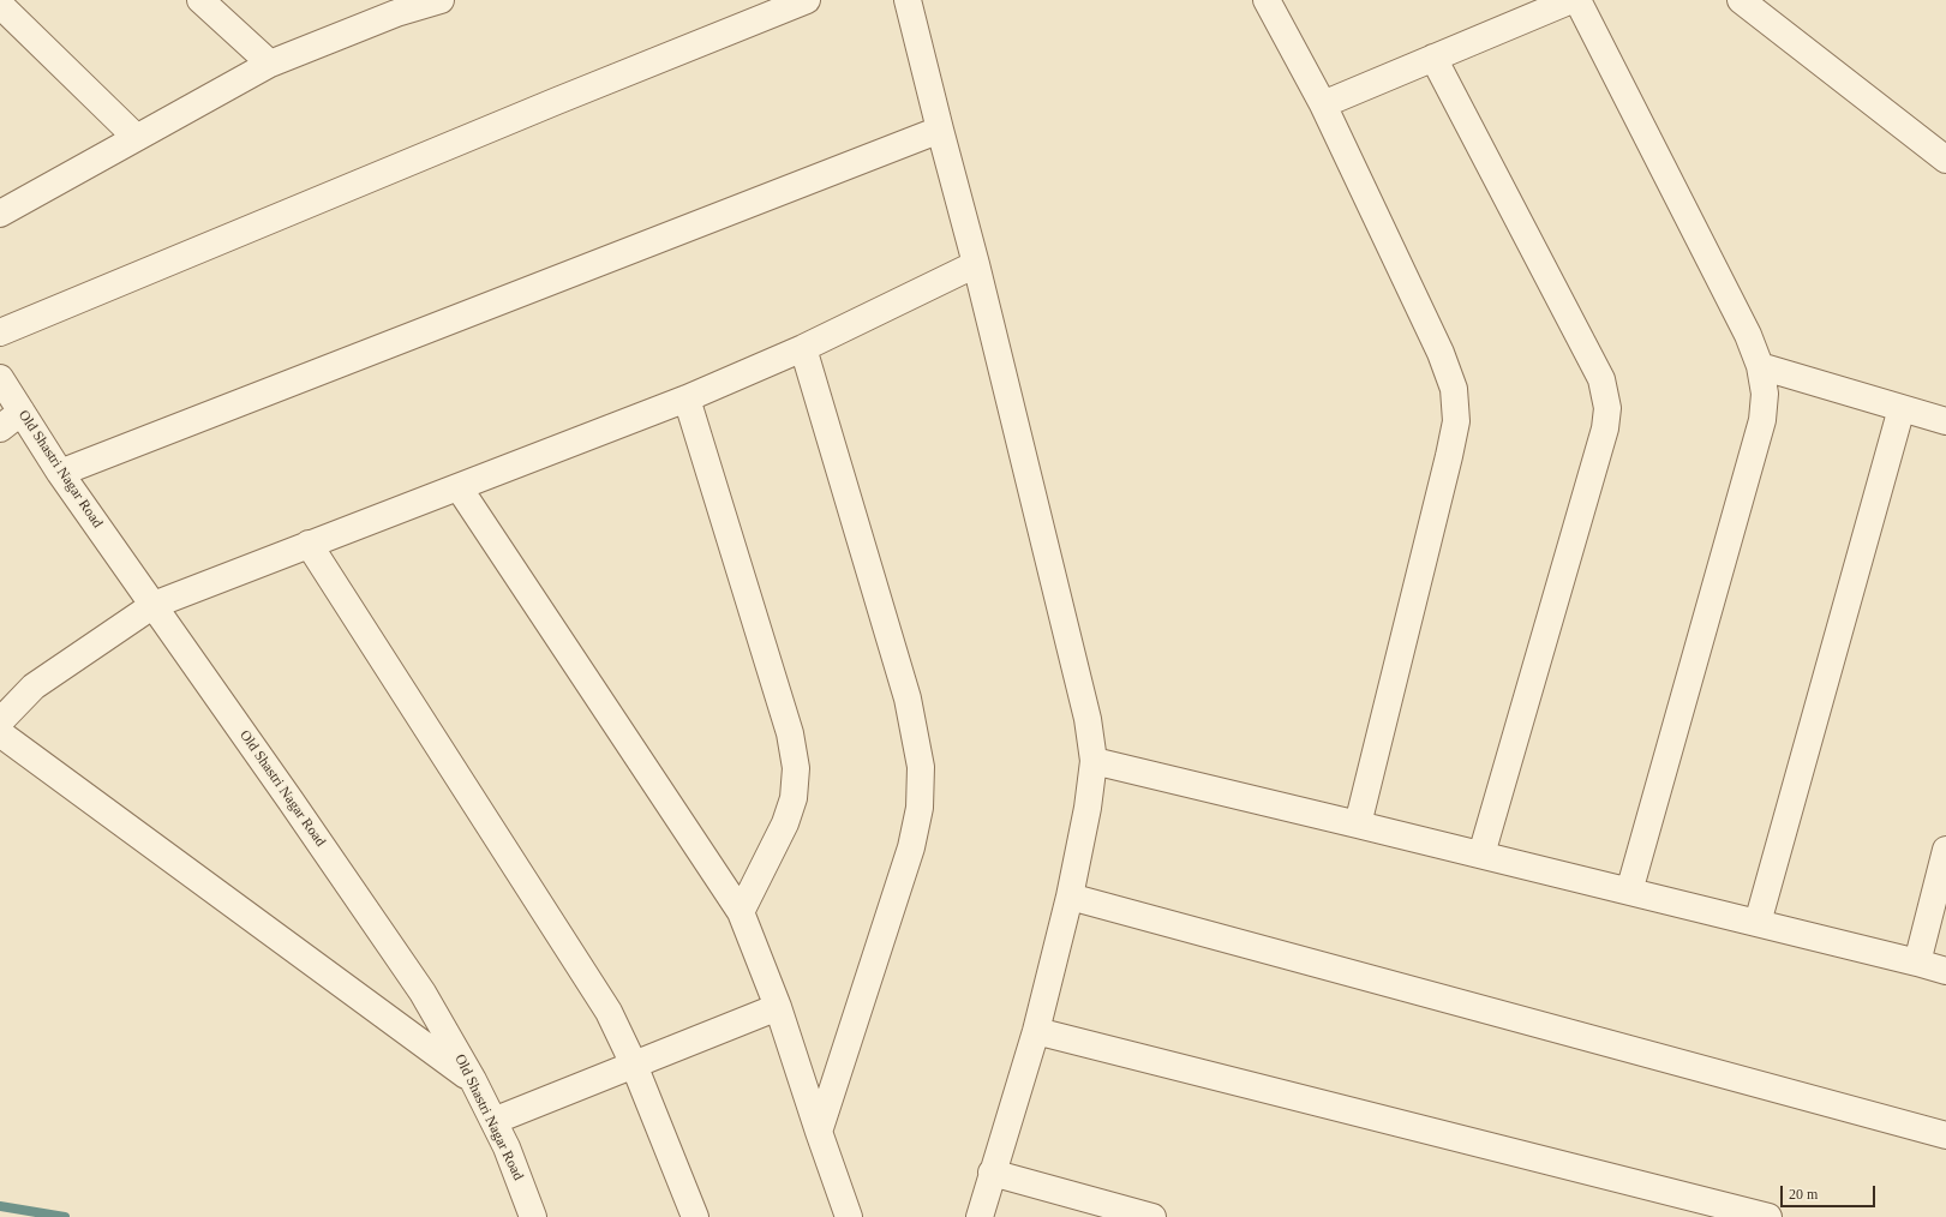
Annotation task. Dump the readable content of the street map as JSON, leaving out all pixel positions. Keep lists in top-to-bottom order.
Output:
{
  "streets": {
    "street": ["Old Shastri Nagar Road"]
  },
  "scale_bar": "20 m"
}
